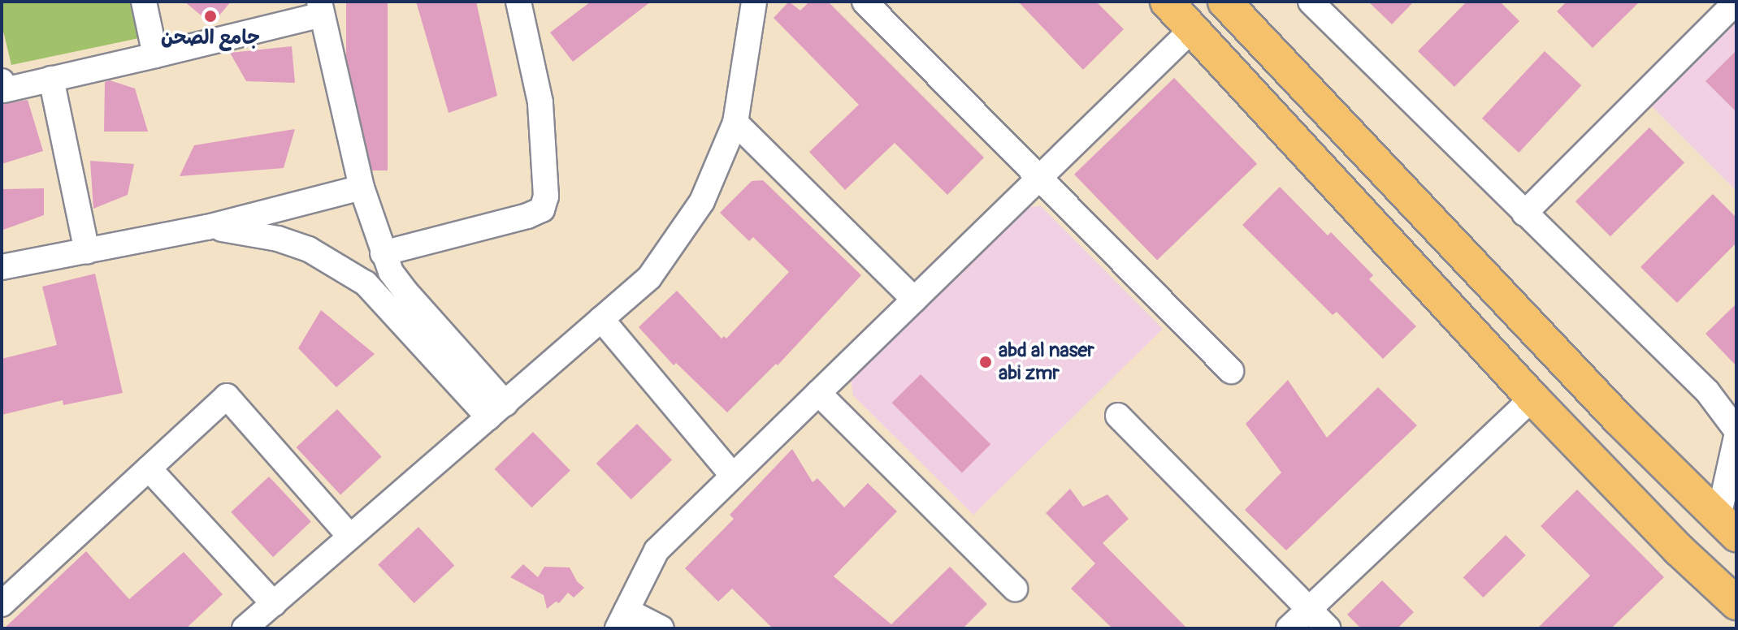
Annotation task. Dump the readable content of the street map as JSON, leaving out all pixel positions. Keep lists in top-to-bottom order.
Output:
{
  "places": ["جامع الصحن", "abd al naser abi zmr"]
}
